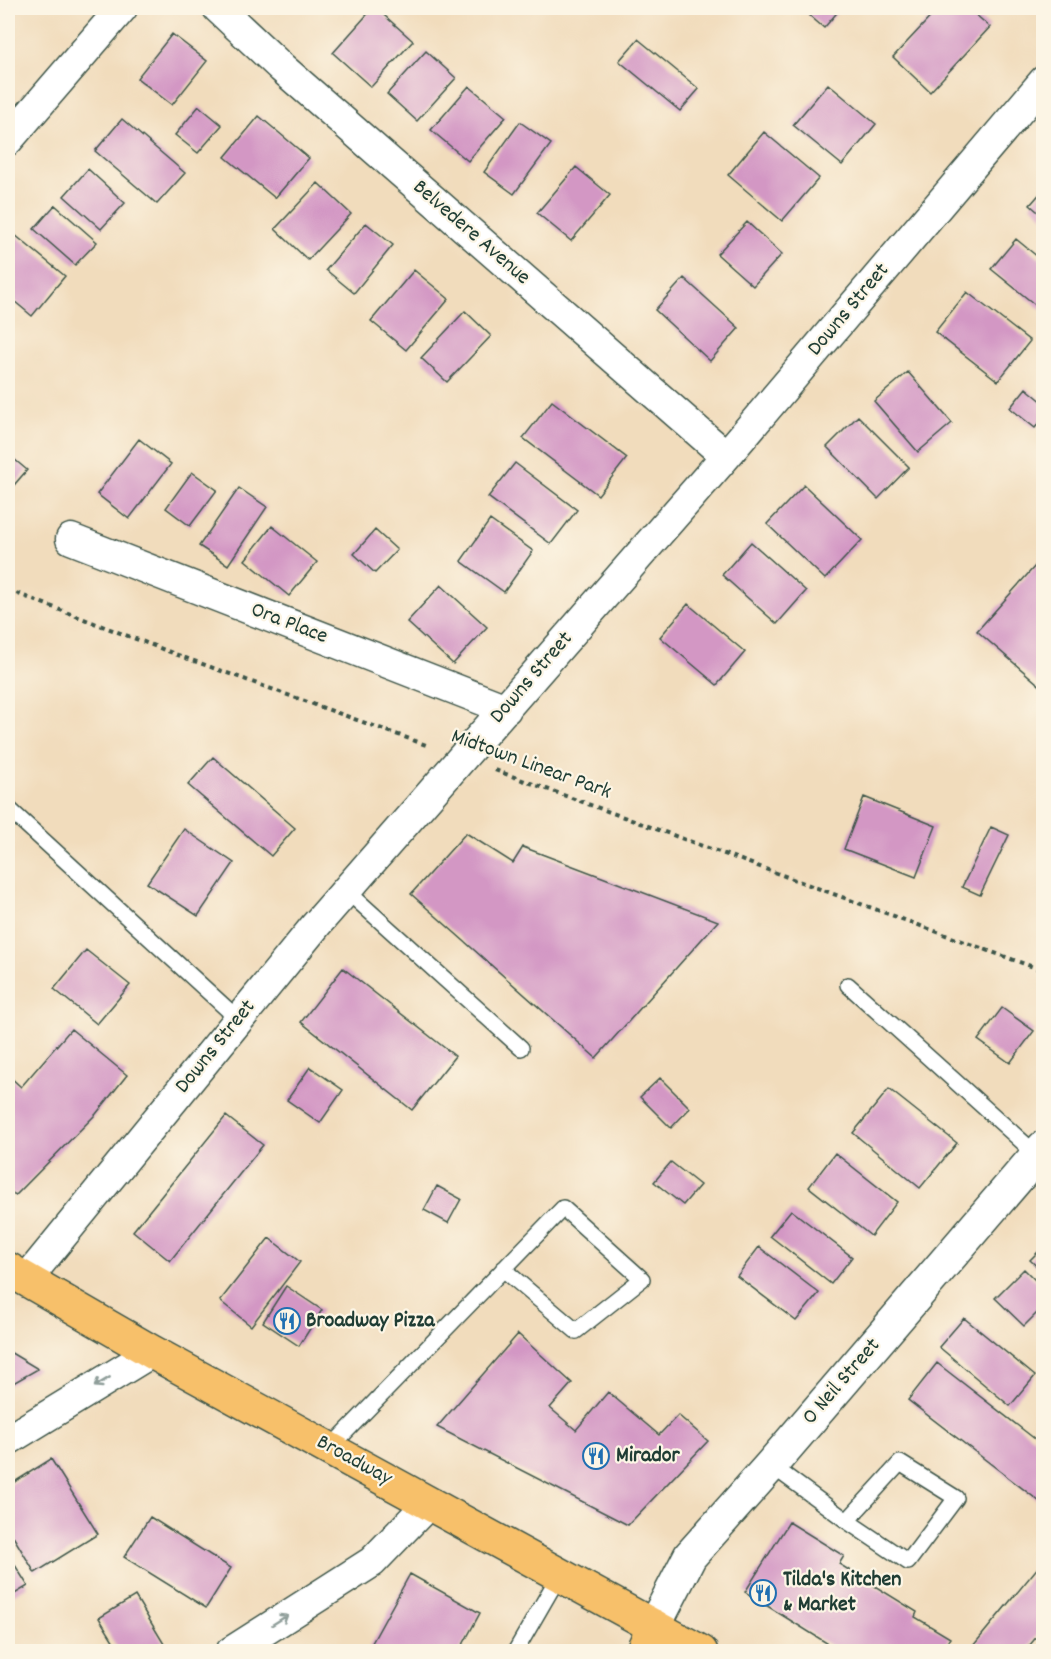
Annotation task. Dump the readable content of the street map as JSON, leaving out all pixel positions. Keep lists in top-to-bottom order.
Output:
{
  "streets": {
    "highway": ["Broadway"],
    "street": [
      "Belvedere Avenue",
      "Downs Street",
      "Ora Place",
      "O Neil Street"
    ],
    "path": ["Midtown Linear Park"]
  },
  "crossings": [
    ["Belvedere Avenue", "Downs Street"],
    ["Downs Street", "Ora Place"],
    ["Downs Street", "Midtown Linear Park"],
    ["Downs Street", "Broadway"],
    ["O Neil Street", "Broadway"]
  ],
  "places": {
    "restaurant": ["Broadway Pizza", "Mirador", "Tilda's Kitchen & Market"]
  }
}
